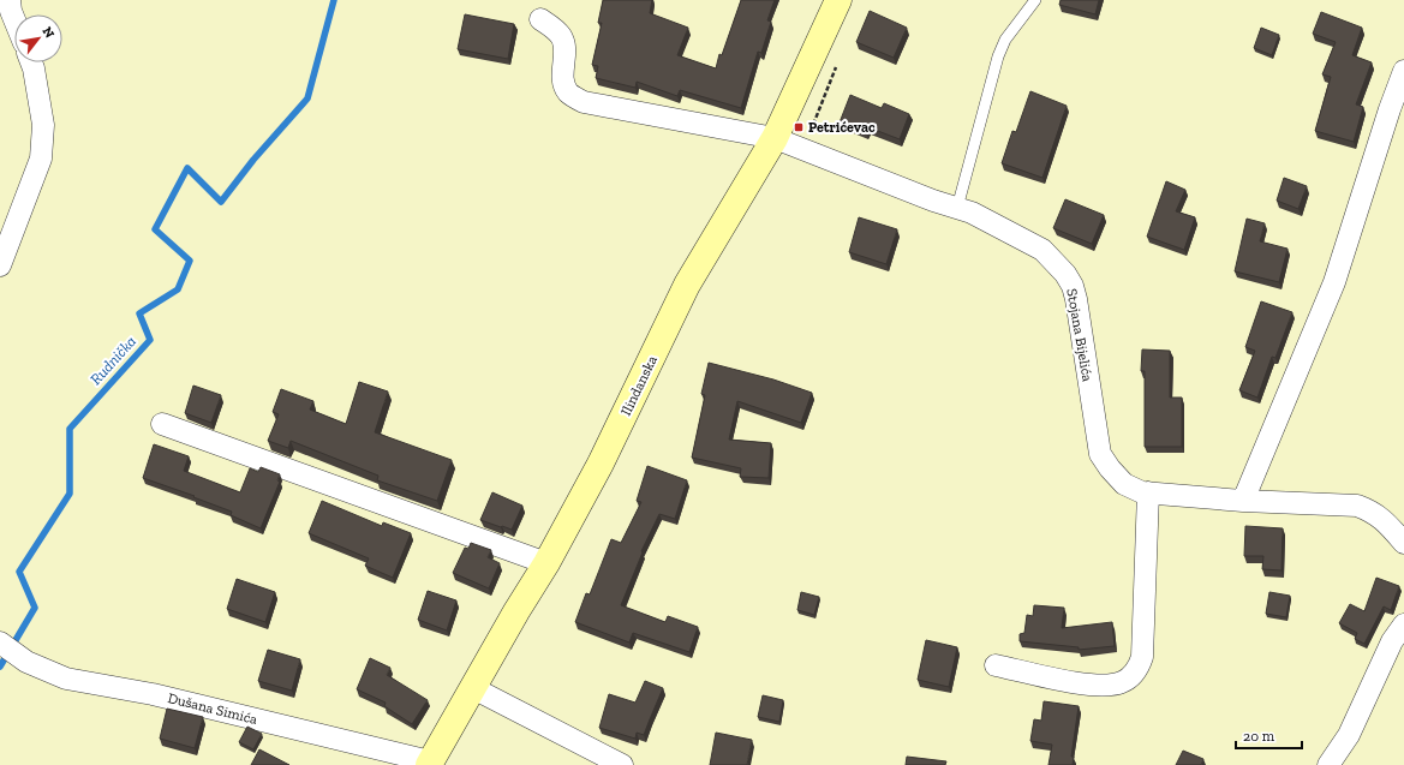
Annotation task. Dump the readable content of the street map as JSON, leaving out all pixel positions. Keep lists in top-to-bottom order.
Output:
{
  "streets": {
    "street": ["Stojana Bijelića", "Ilindanska", "Dušana Simića"]
  },
  "crossings": [
    ["Stojana Bijelića", "Ilindanska"],
    ["Ilindanska", "Dušana Simića"]
  ],
  "water": ["Rudnička"],
  "places": {
    "transit": ["Petrićevac"]
  },
  "scale_bar": "20 m",
  "north": "top right"
}
